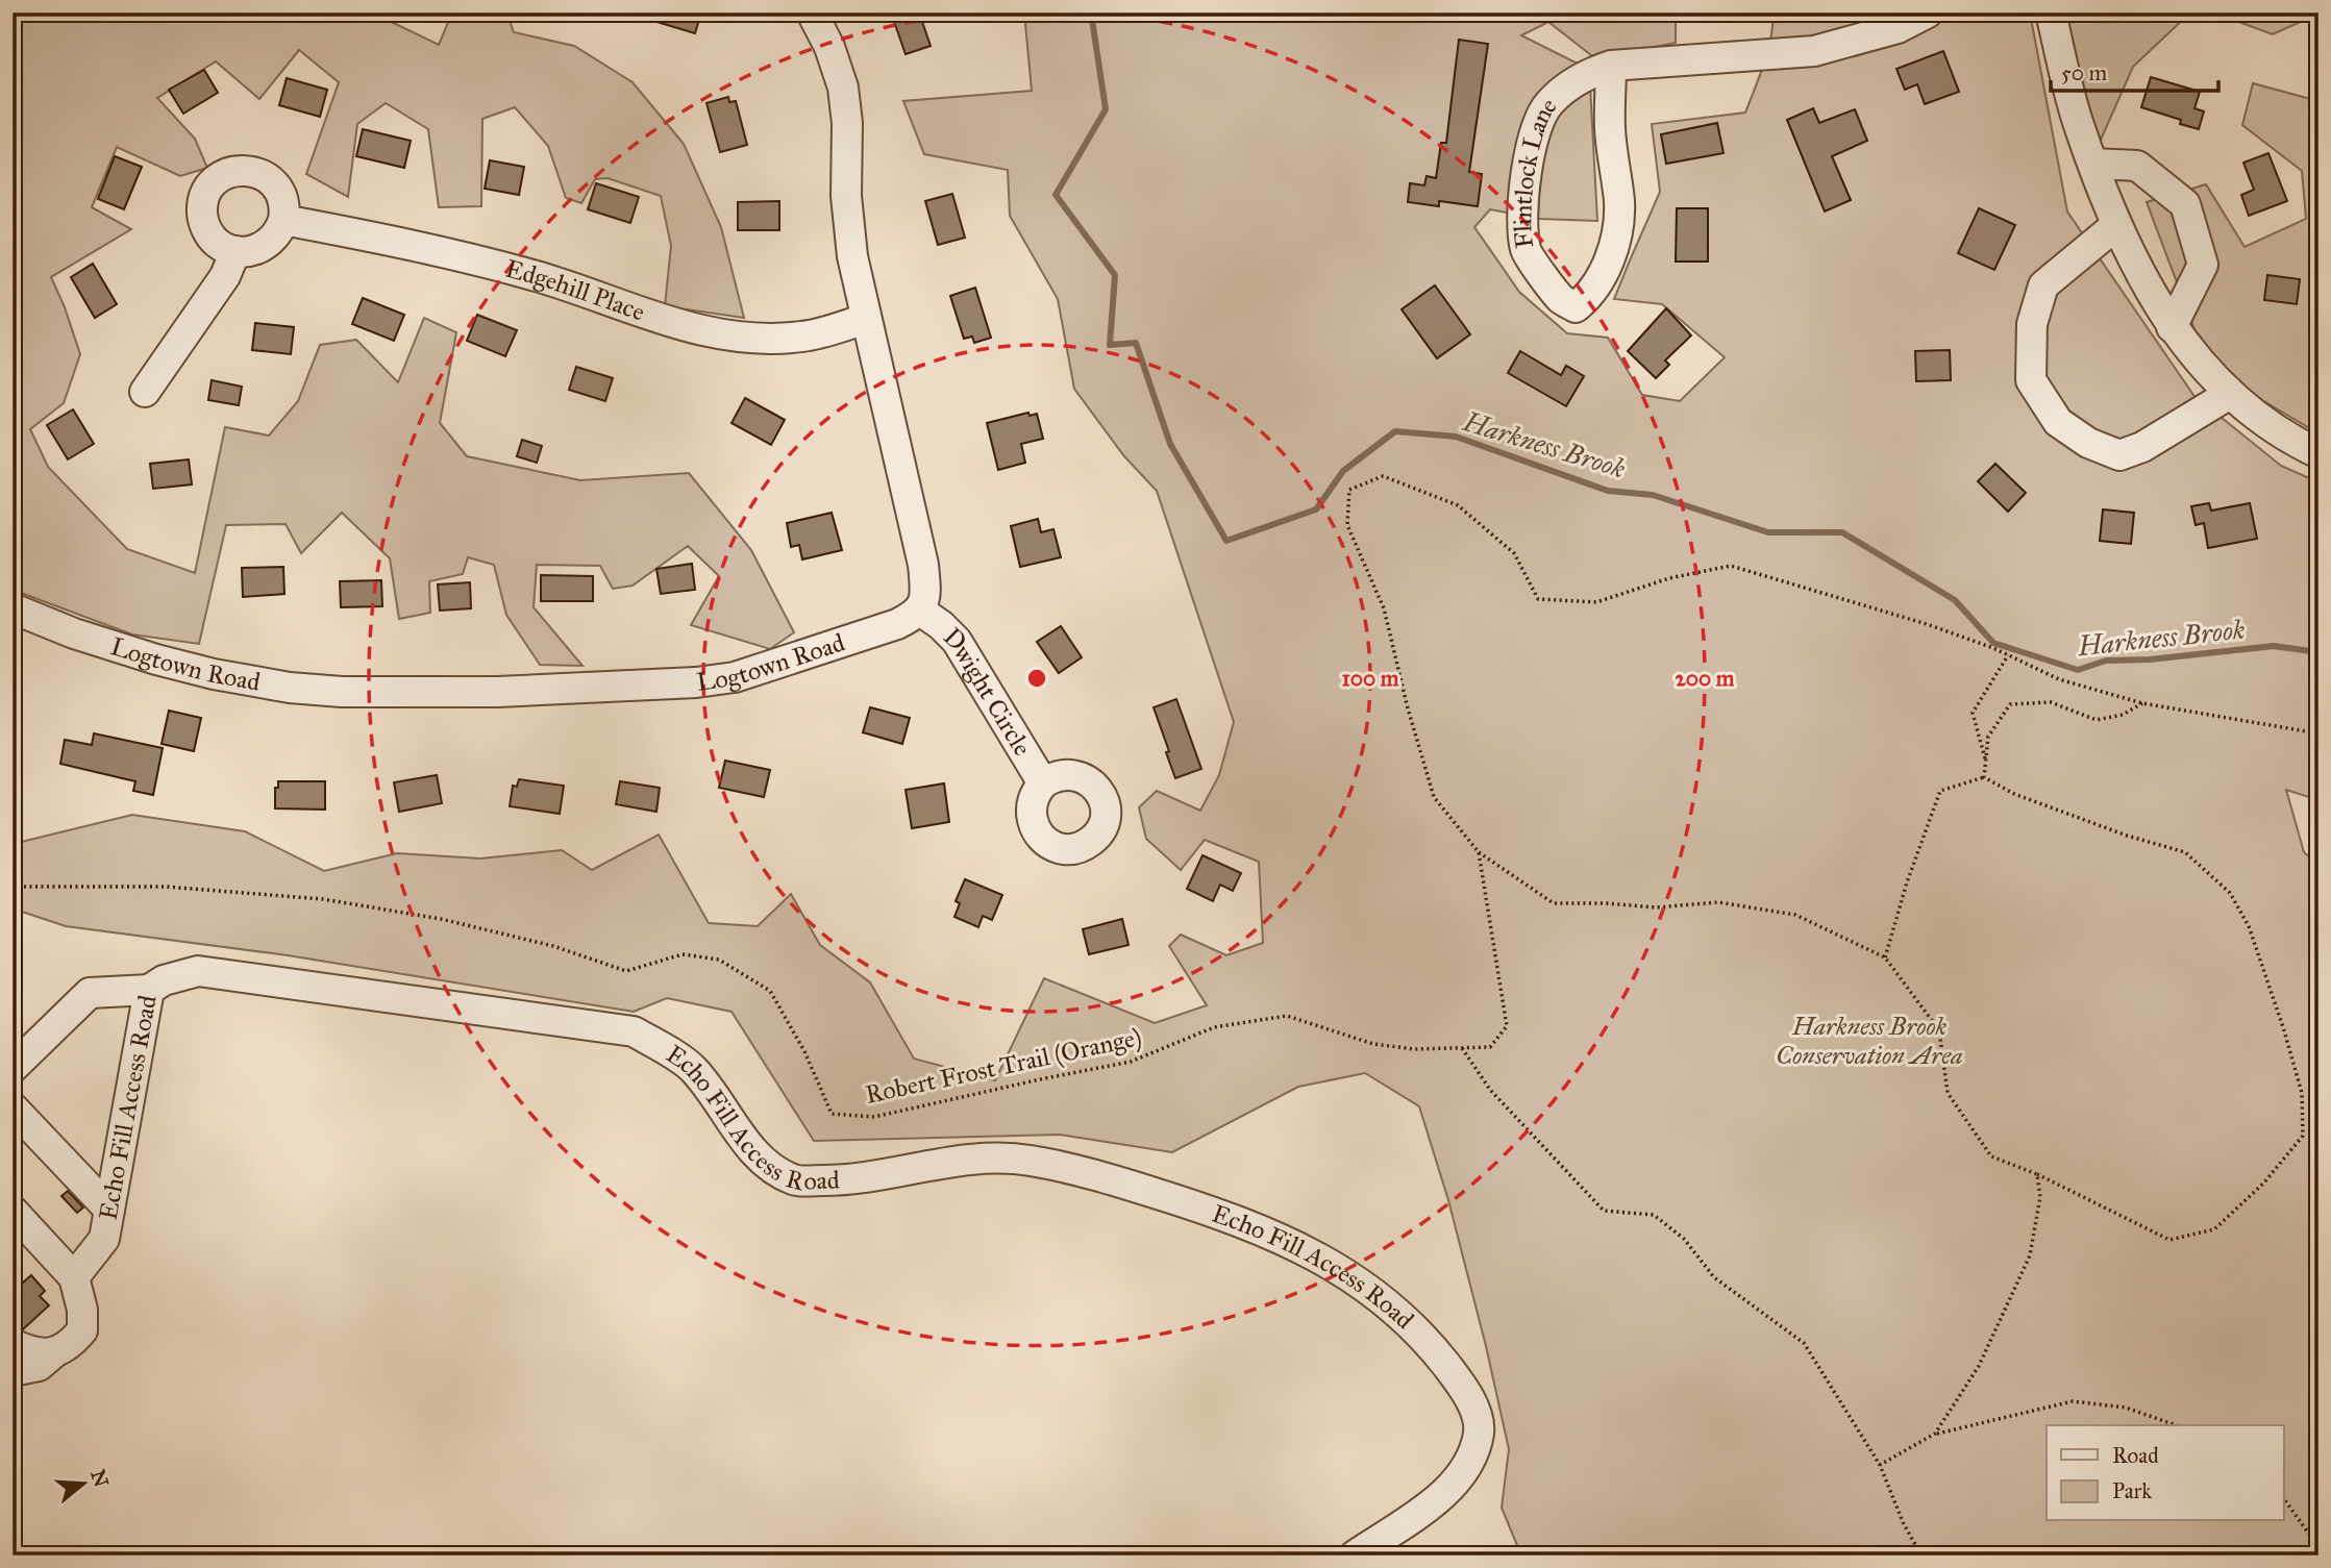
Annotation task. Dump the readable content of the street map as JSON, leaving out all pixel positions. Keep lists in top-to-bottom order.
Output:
{
  "streets": {
    "street": [
      "Flintlock Lane",
      "Edgehill Place",
      "Logtown Road",
      "Dwight Circle",
      "Echo Fill Access Road"
    ],
    "path": ["Robert Frost Trail (Orange)"]
  },
  "crossings": [
    ["Logtown Road", "Dwight Circle"]
  ],
  "water": ["Harkness Brook"],
  "parks": ["Harkness Brook Conservation Area"],
  "legend": ["Road", "Park"],
  "scale_bar": "50 m",
  "north": "right",
  "rings": ["100 m", "200 m"]
}
